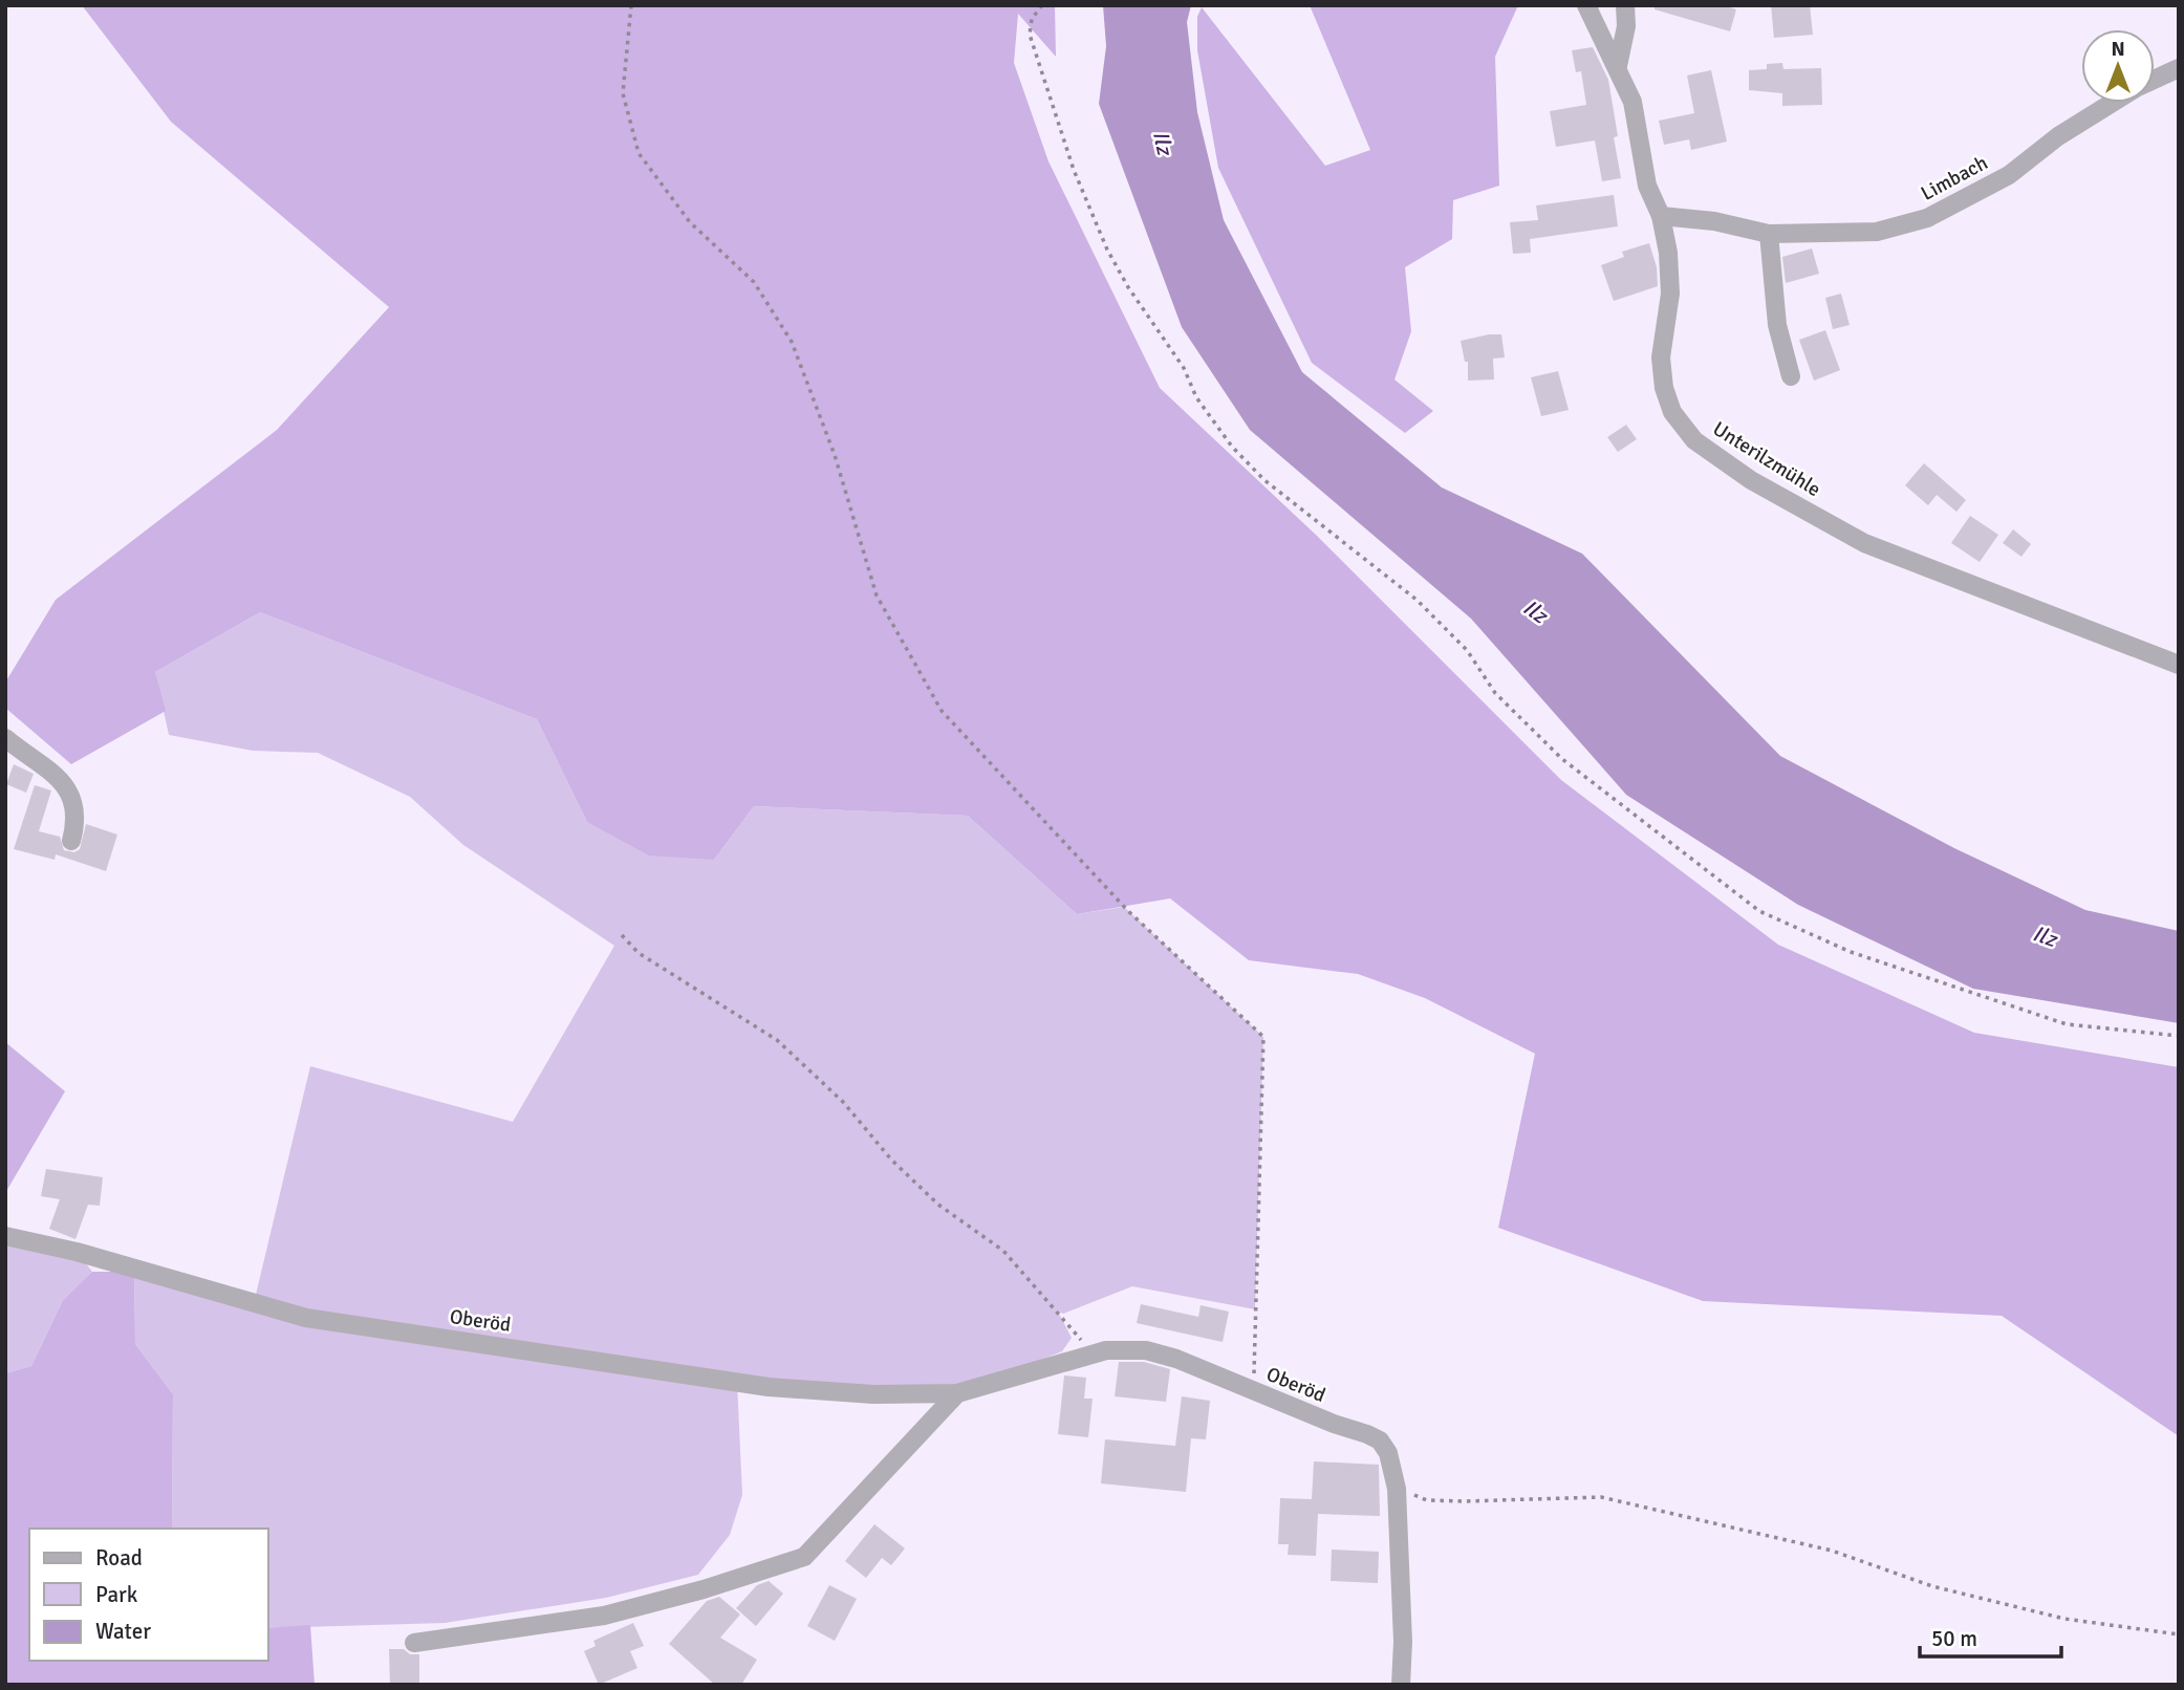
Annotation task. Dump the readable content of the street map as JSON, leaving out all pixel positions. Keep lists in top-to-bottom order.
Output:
{
  "streets": {
    "street": ["Limbach", "Unterilzmühle", "Oberöd"]
  },
  "crossings": [
    ["Limbach", "Unterilzmühle"]
  ],
  "water": ["Ilz"],
  "legend": ["Road", "Park", "Water"],
  "scale_bar": "50 m",
  "north": "top"
}
